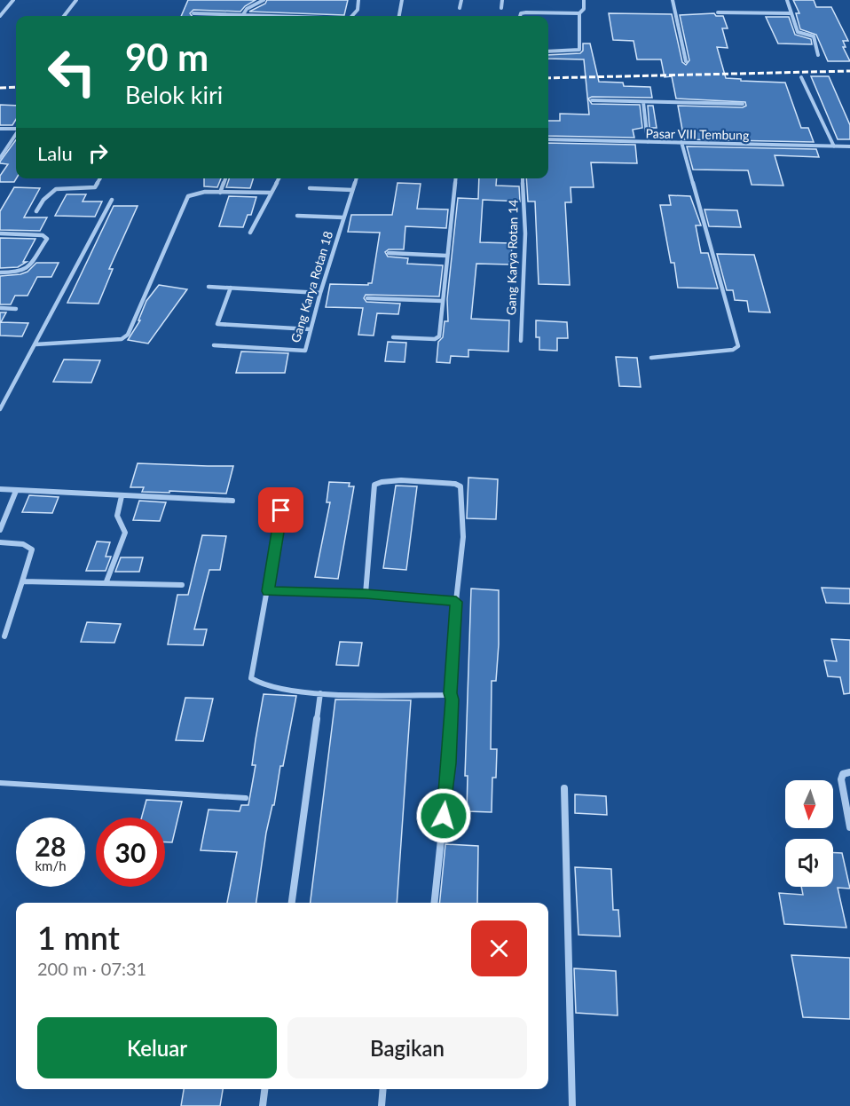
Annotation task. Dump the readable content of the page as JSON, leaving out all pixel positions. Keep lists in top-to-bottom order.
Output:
{
  "streets": {
    "street": ["Pasar VIII Tembung", "Gang Karya Rotan 14", "Gang Karya Rotan 18"]
  },
  "north": "bottom",
  "page": {
    "turn": ["90 m", "Belok kiri"],
    "then": "Lalu",
    "speed": "28 km/h",
    "limit": "30",
    "heading": ["1 mnt", "200 m · 07:31"],
    "buttons": ["Keluar", "Bagikan"]
  }
}
